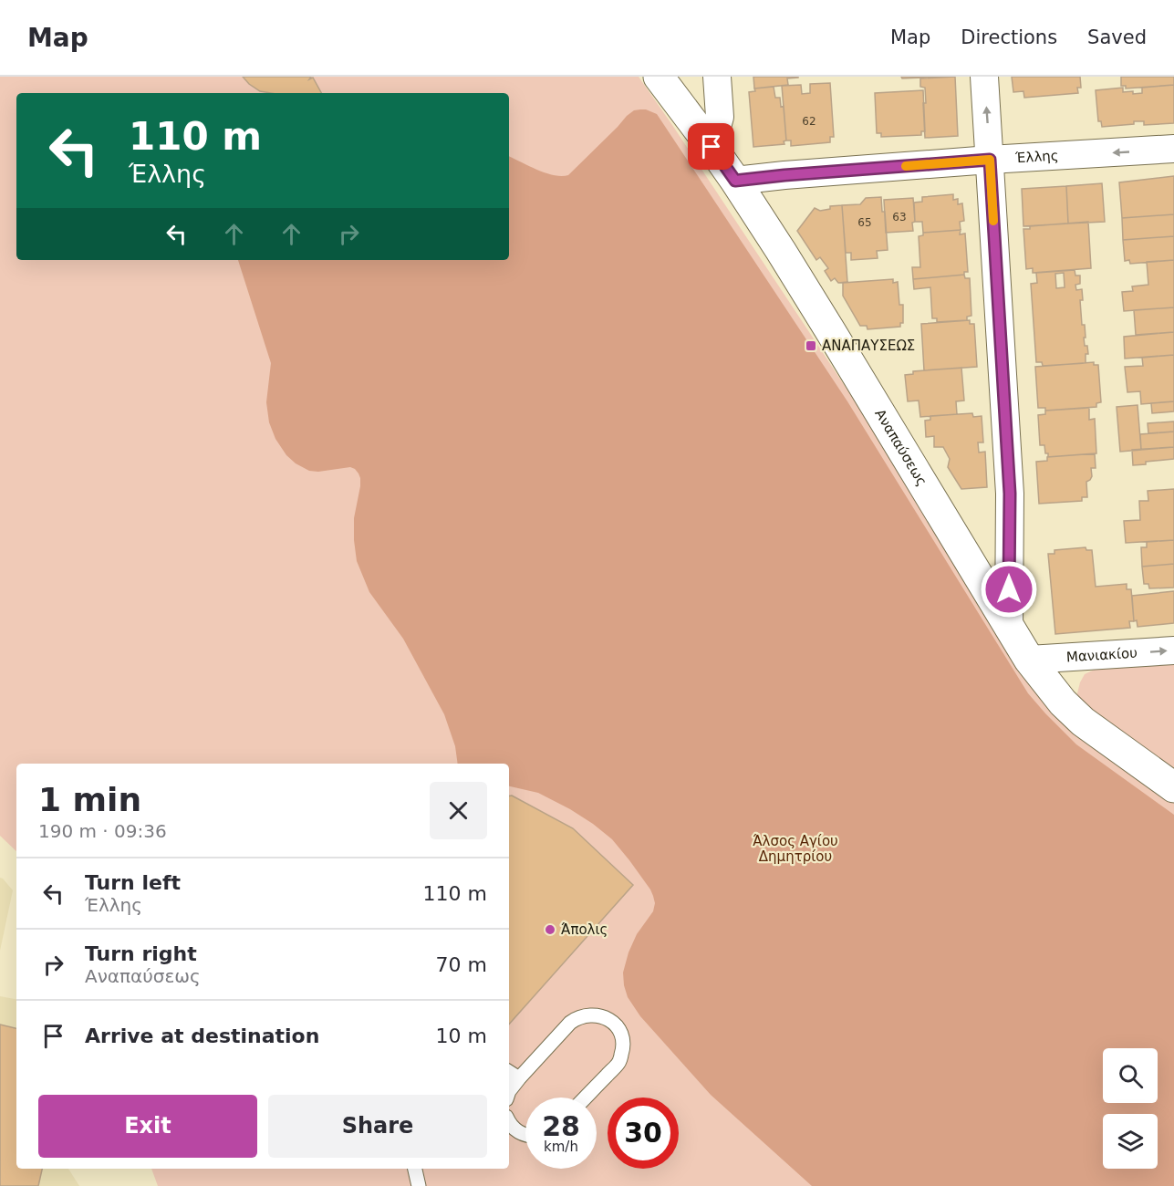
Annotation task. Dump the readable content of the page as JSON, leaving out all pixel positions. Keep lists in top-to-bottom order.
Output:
{
  "streets": {
    "street": ["Έλλης", "Αναπαύσεως", "Μανιακίου"]
  },
  "crossings": [
    ["Έλλης", "Αναπαύσεως"],
    ["Αναπαύσεως", "Μανιακίου"]
  ],
  "one_way": ["Έλλης", "Μανιακίου"],
  "parks": ["Άλσος Αγίου Δημητρίου"],
  "places": {
    "transit": ["ΑΝΑΠΑΥΣΕΩΣ"],
    "other": ["Άπολις"]
  },
  "house_numbers": ["62", "63", "65"],
  "page": {
    "header": "Map",
    "nav": ["Map", "Directions", "Saved"],
    "turn": ["110 m", "Έλλης"],
    "heading": ["1 min", "190 m · 09:36"],
    "list": [
      {
        "name": "Turn left",
        "note": "Έλλης",
        "value": "110 m"
      },
      {
        "name": "Turn right",
        "note": "Αναπαύσεως",
        "value": "70 m"
      },
      {
        "name": "Arrive at destination",
        "value": "10 m"
      }
    ],
    "buttons": ["Exit", "Share"],
    "speed": "28 km/h",
    "limit": "30"
  }
}
